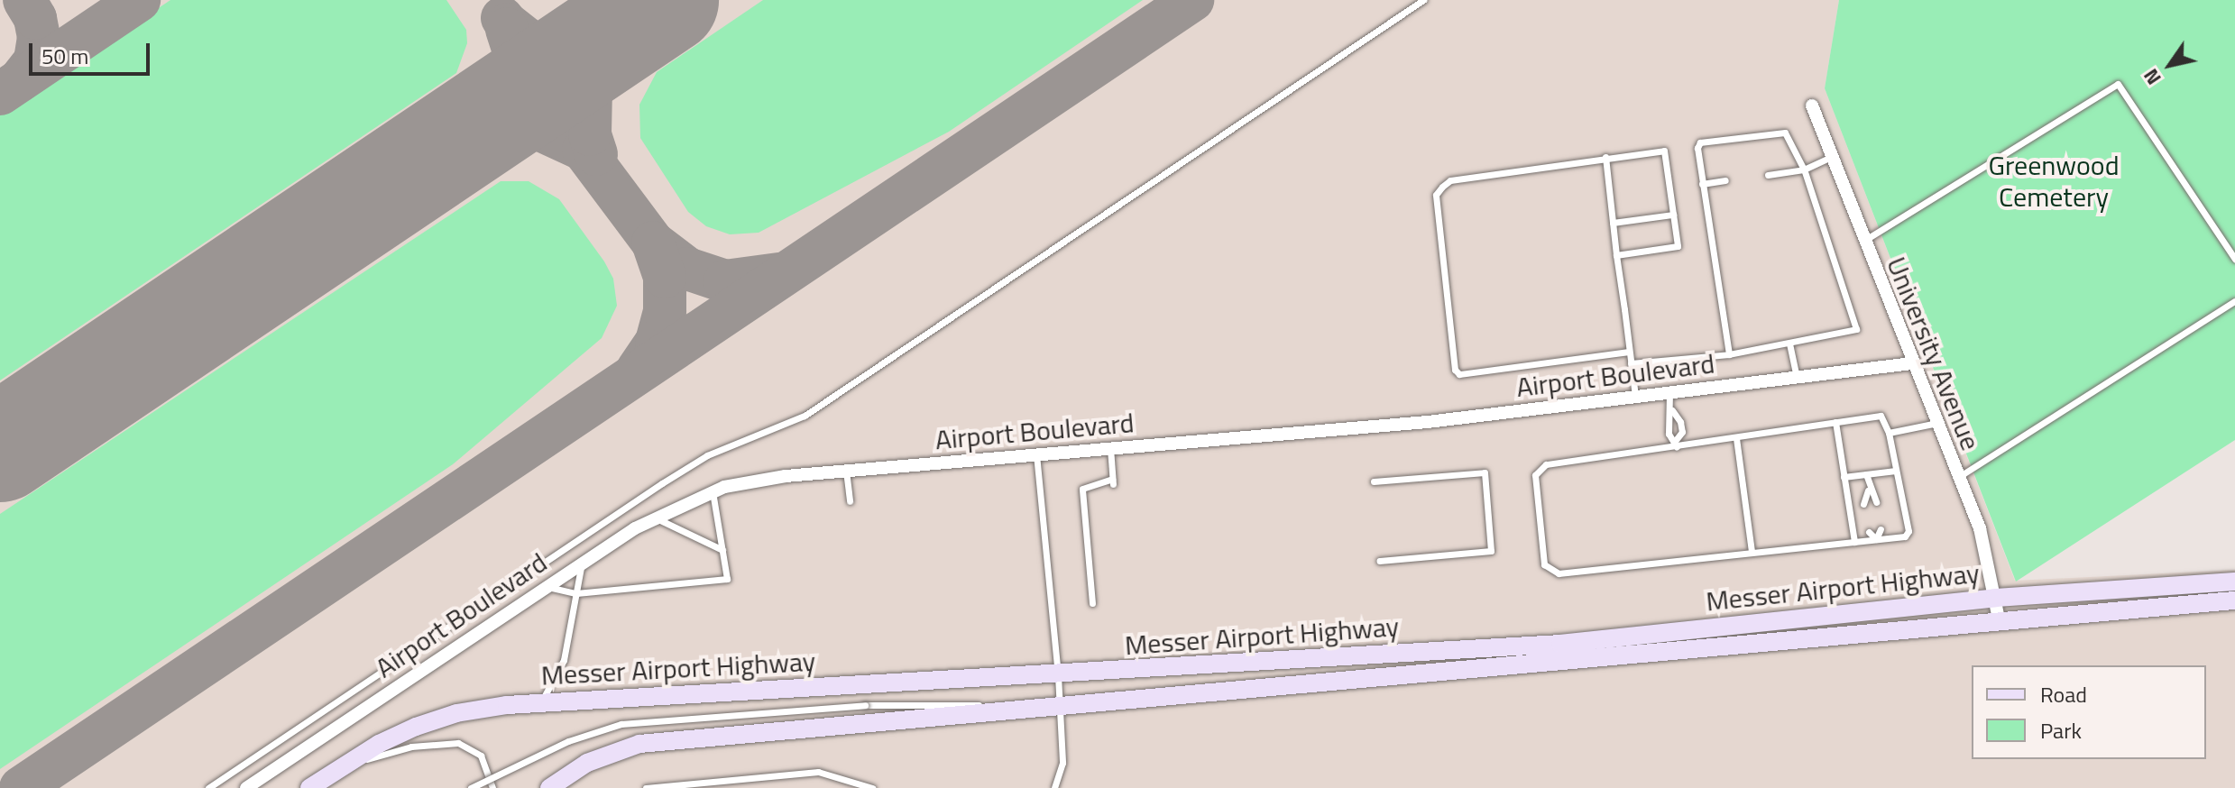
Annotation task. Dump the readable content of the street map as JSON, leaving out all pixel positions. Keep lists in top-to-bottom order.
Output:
{
  "streets": {
    "main road": ["Messer Airport Highway"],
    "street": ["University Avenue", "Airport Boulevard"]
  },
  "crossings": [
    ["University Avenue", "Airport Boulevard"],
    ["University Avenue", "Messer Airport Highway"]
  ],
  "parks": ["Greenwood Cemetery"],
  "legend": ["Road", "Park"],
  "scale_bar": "50 m",
  "north": "bottom left"
}
